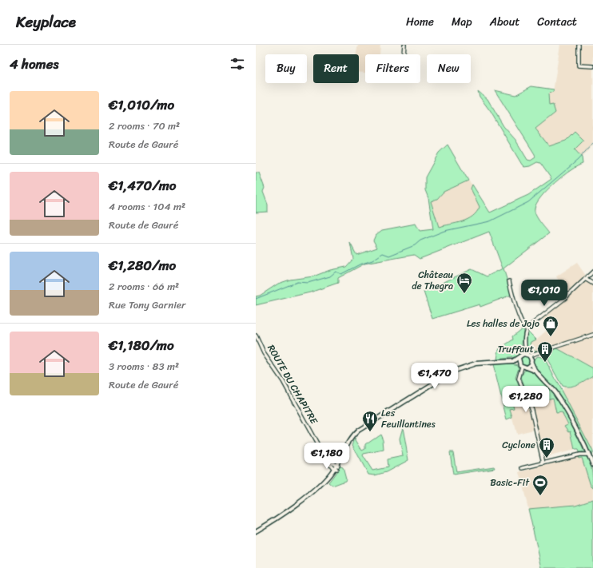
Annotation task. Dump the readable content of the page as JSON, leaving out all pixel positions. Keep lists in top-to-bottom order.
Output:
{
  "streets": {
    "street": ["ROUTE DU CHAPITRE"]
  },
  "places": {
    "hotel": ["Château de Thegra"],
    "shop": ["Les halles de Jojo"],
    "building": ["Truffaut", "Cyclone"],
    "restaurant": ["Les Feuillantines"],
    "sports": ["Basic-Fit"]
  },
  "page": {
    "header": "Keyplace",
    "nav": [
      "Home",
      "Map",
      "About",
      "Contact"
    ],
    "heading": "4 homes",
    "chip": [
      "Buy",
      "Rent",
      "Filters",
      "New"
    ],
    "list": [
      {
        "name": "€1,010/mo",
        "note": "2 rooms · 70 m² · Route de Gauré"
      },
      {
        "name": "€1,470/mo",
        "note": "4 rooms · 104 m² · Route de Gauré"
      },
      {
        "name": "€1,280/mo",
        "note": "2 rooms · 66 m² · Rue Tony Garnier"
      },
      {
        "name": "€1,180/mo",
        "note": "3 rooms · 83 m² · Route de Gauré"
      }
    ],
    "price": [
      "€1,010",
      "€1,470",
      "€1,280",
      "€1,180"
    ]
  }
}
